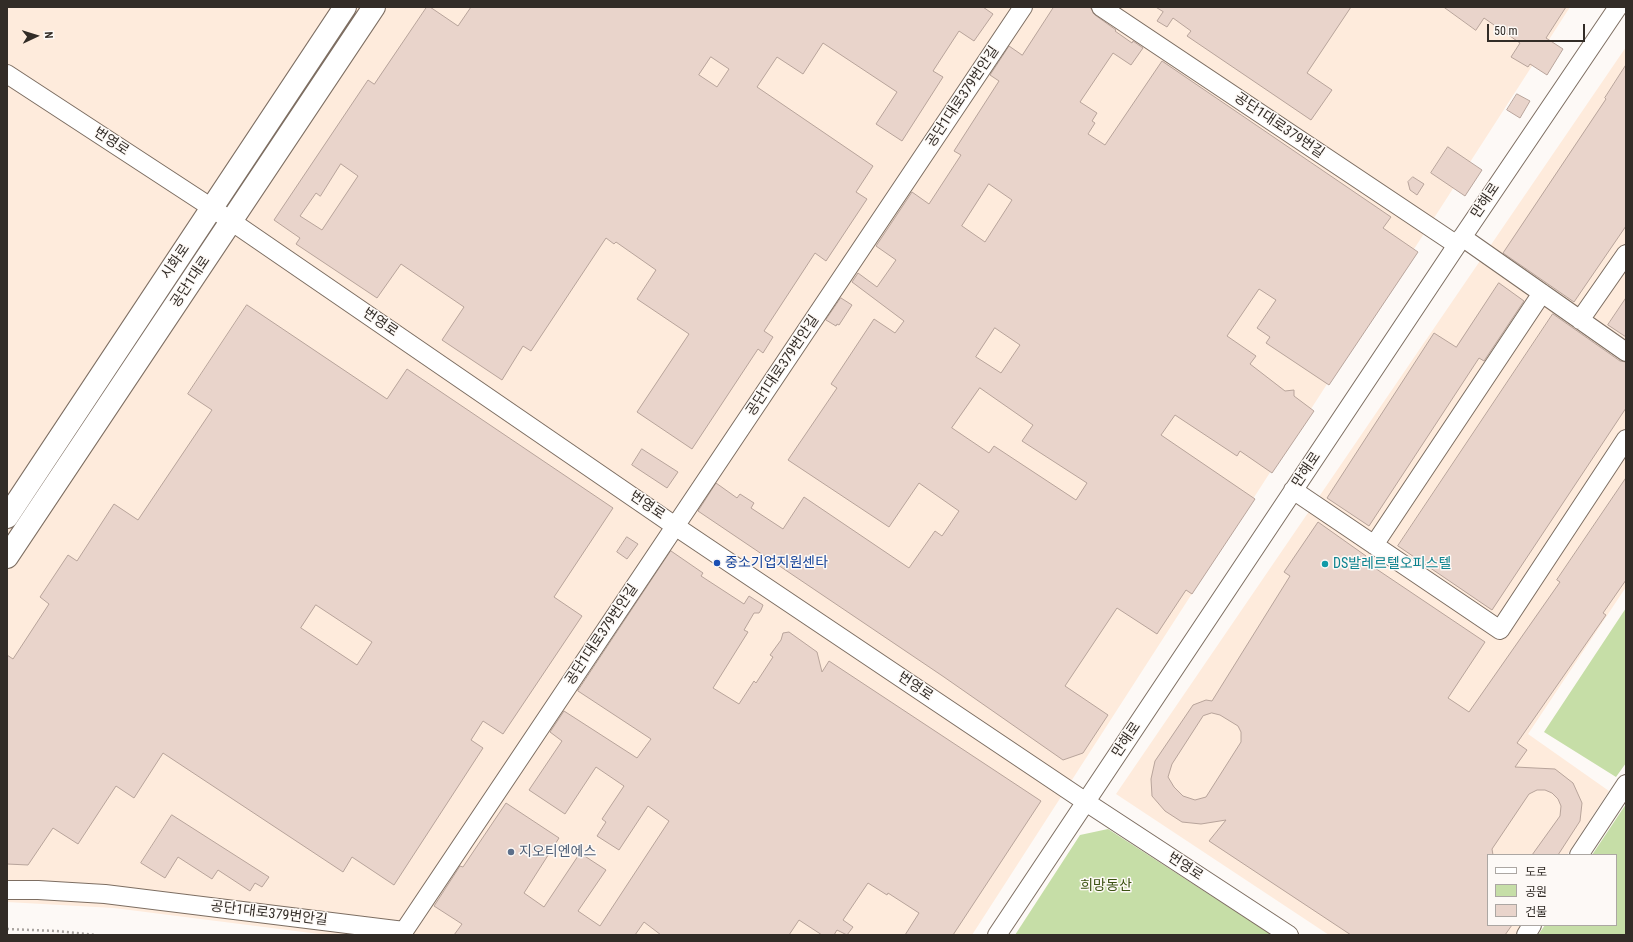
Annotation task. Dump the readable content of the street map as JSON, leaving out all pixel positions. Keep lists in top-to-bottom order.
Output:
{
  "streets": {
    "main road": ["시화로", "공단1대로"],
    "street": [
      "공단1대로379번안길",
      "공단1대로379번길",
      "번영로",
      "만해로"
    ]
  },
  "crossings": [
    ["공단1대로379번안길", "번영로"],
    ["공단1대로379번길", "만해로"],
    ["번영로", "만해로"],
    ["번영로", "시화로"],
    ["번영로", "공단1대로"]
  ],
  "parks": ["희망동산"],
  "places": ["중소기업지원센타", "DS발레르텔오피스텔", "지오티엔에스"],
  "legend": ["도로", "공원", "건물"],
  "scale_bar": "50 m",
  "north": "right"
}
